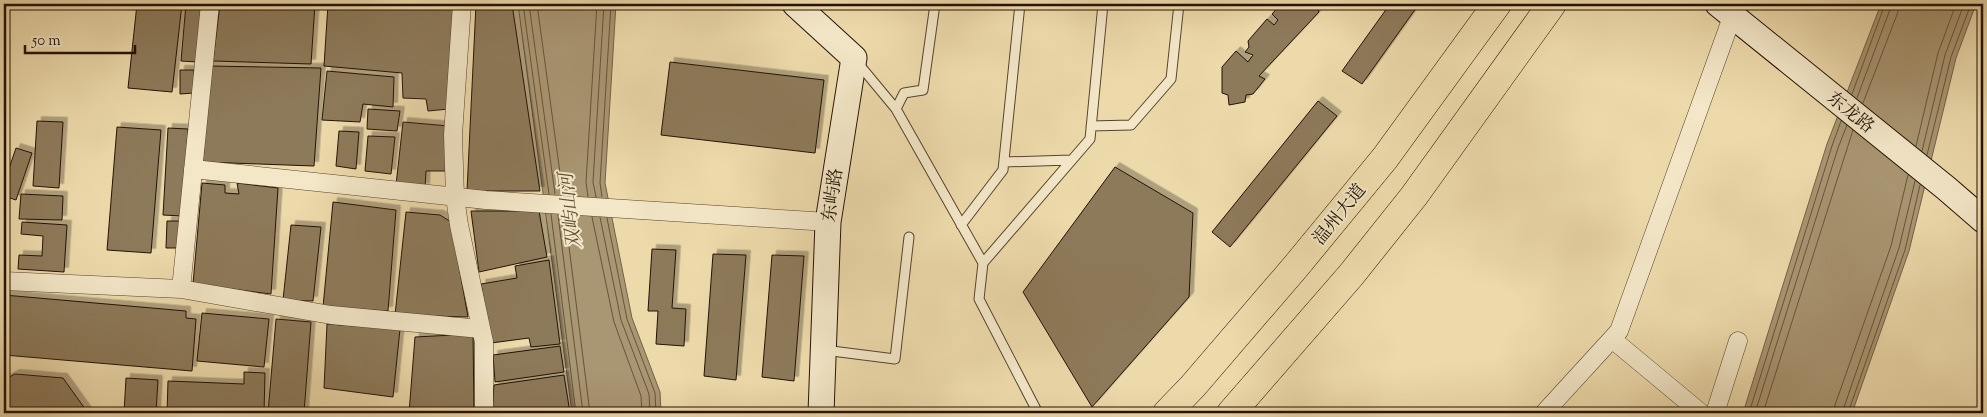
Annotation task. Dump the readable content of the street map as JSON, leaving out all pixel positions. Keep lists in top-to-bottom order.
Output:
{
  "streets": {
    "main road": ["温州大道"],
    "street": ["东龙路", "东屿路"]
  },
  "water": ["双屿山河"],
  "scale_bar": "50 m"
}
